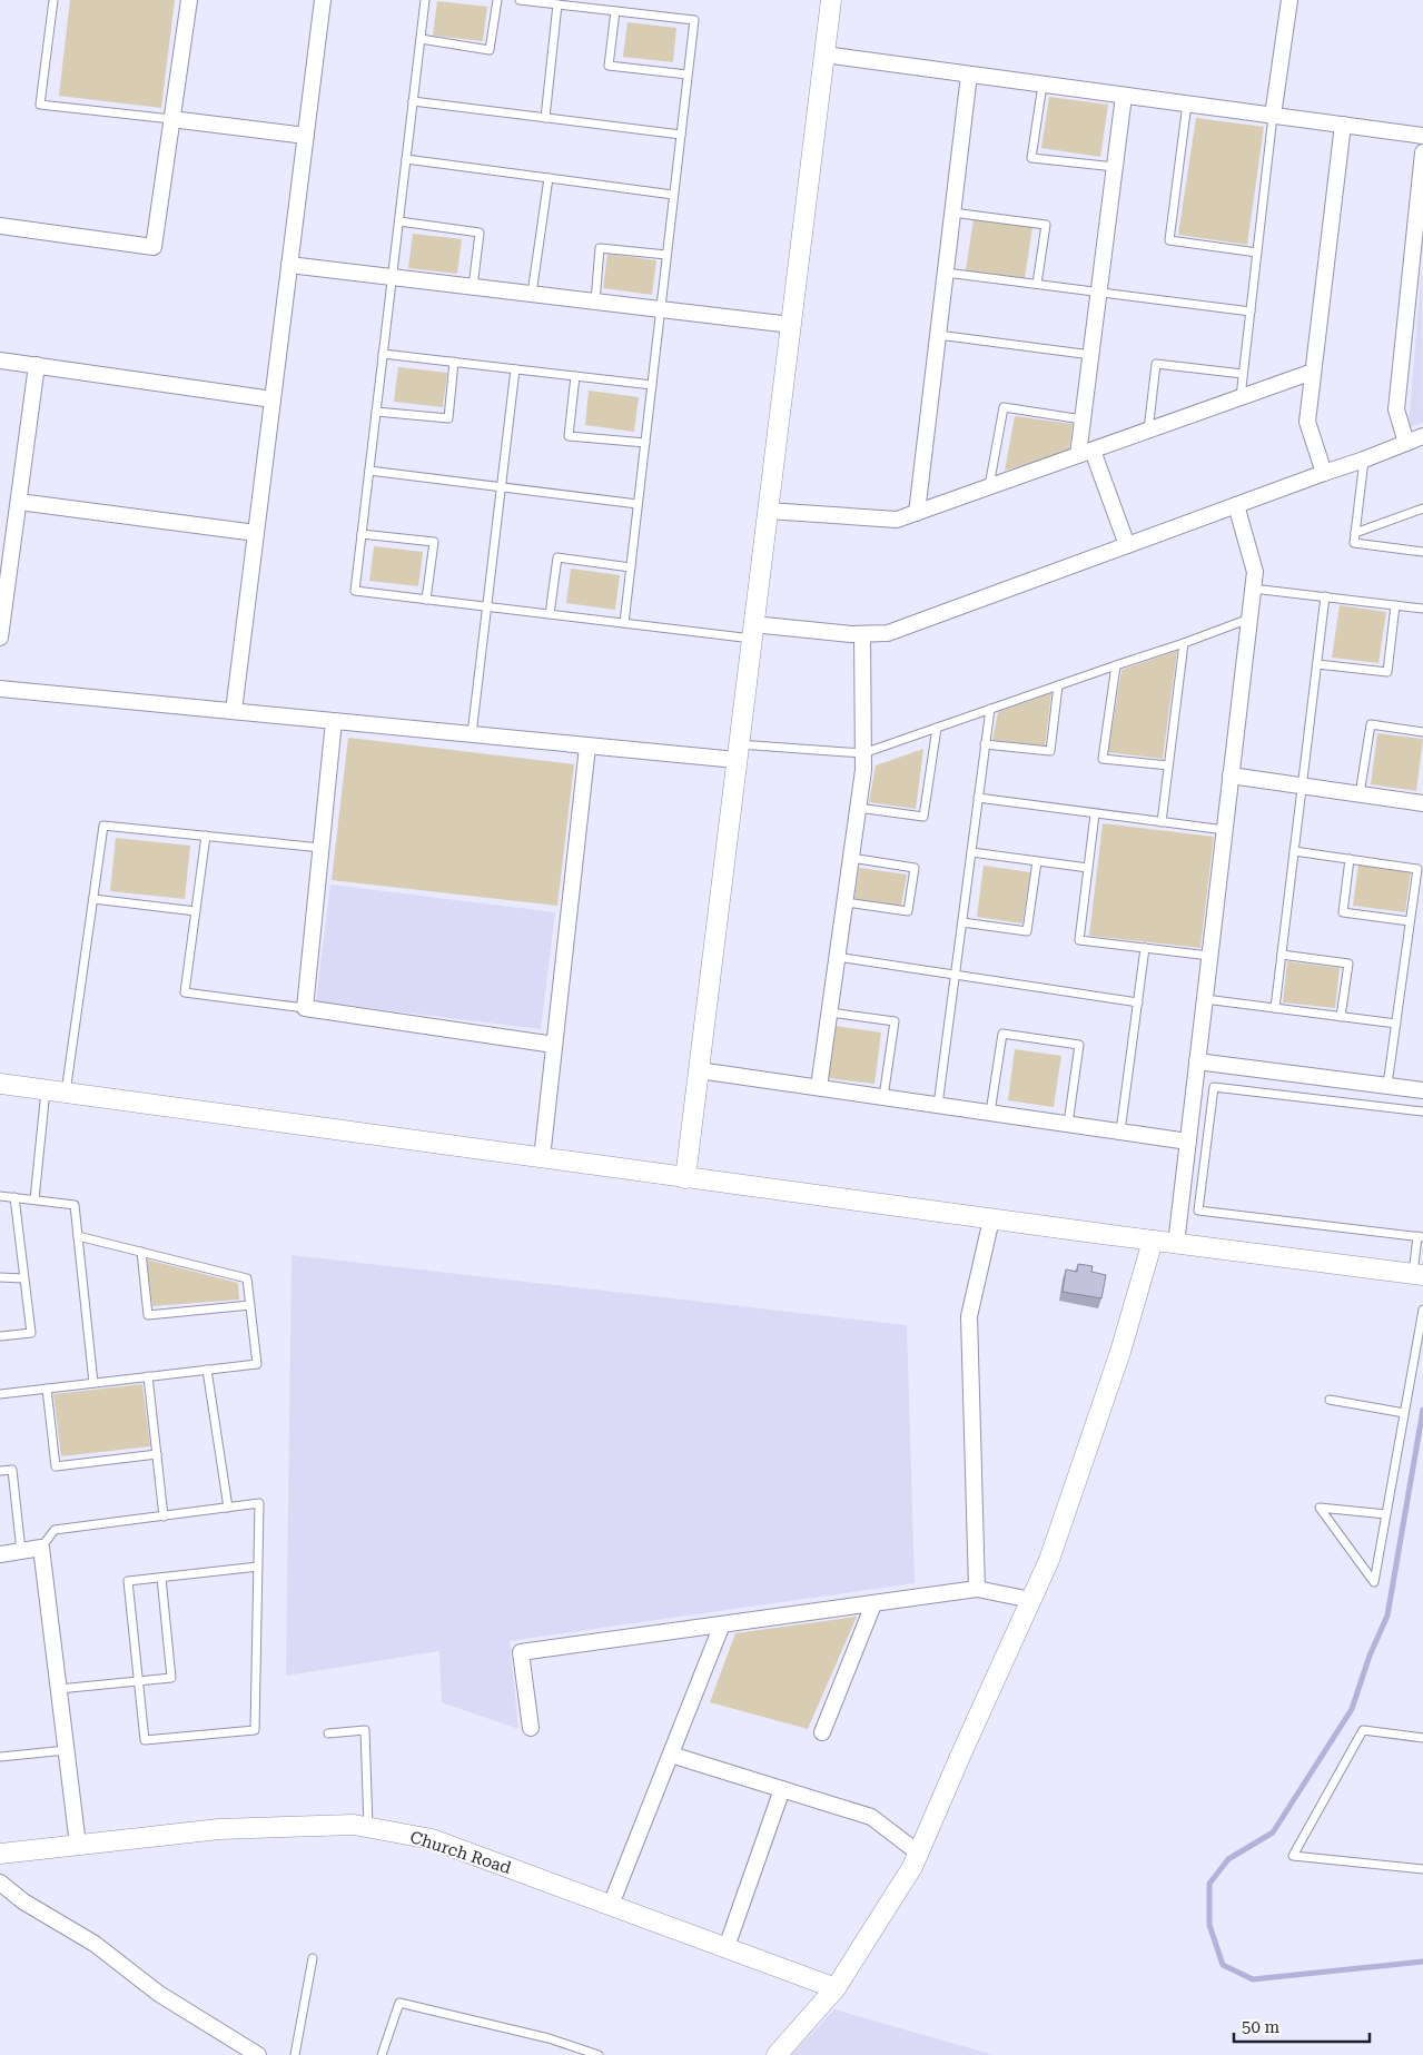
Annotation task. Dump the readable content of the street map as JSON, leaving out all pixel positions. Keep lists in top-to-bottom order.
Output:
{
  "streets": {
    "street": ["Church Road"]
  },
  "scale_bar": "50 m"
}
